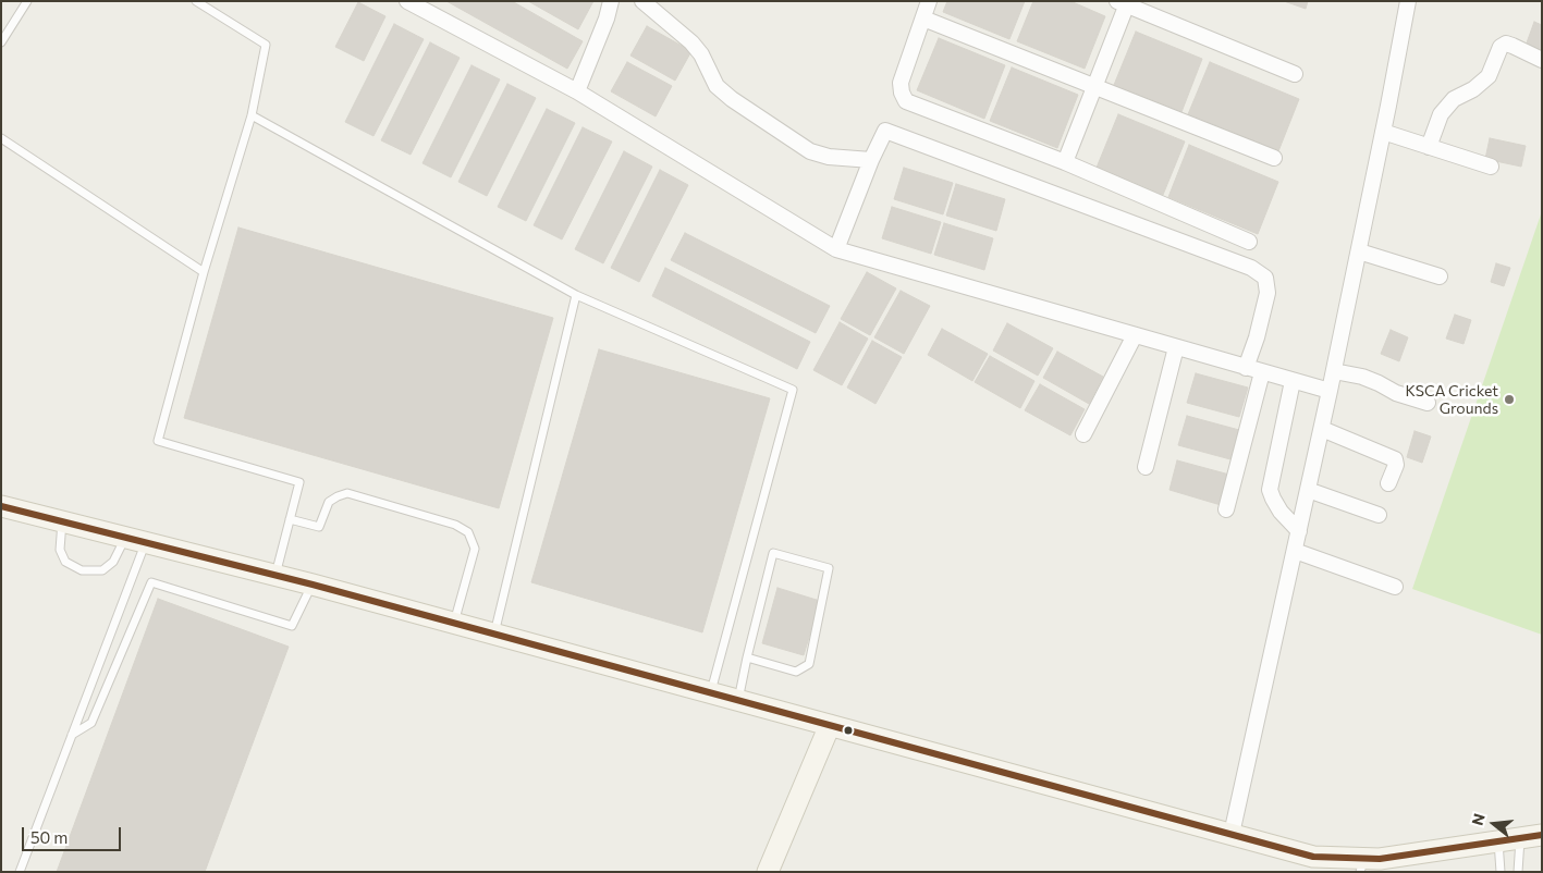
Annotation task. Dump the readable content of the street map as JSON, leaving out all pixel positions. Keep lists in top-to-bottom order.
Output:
{
  "places": ["KSCA Cricket Grounds"],
  "scale_bar": "50 m",
  "north": "left"
}
